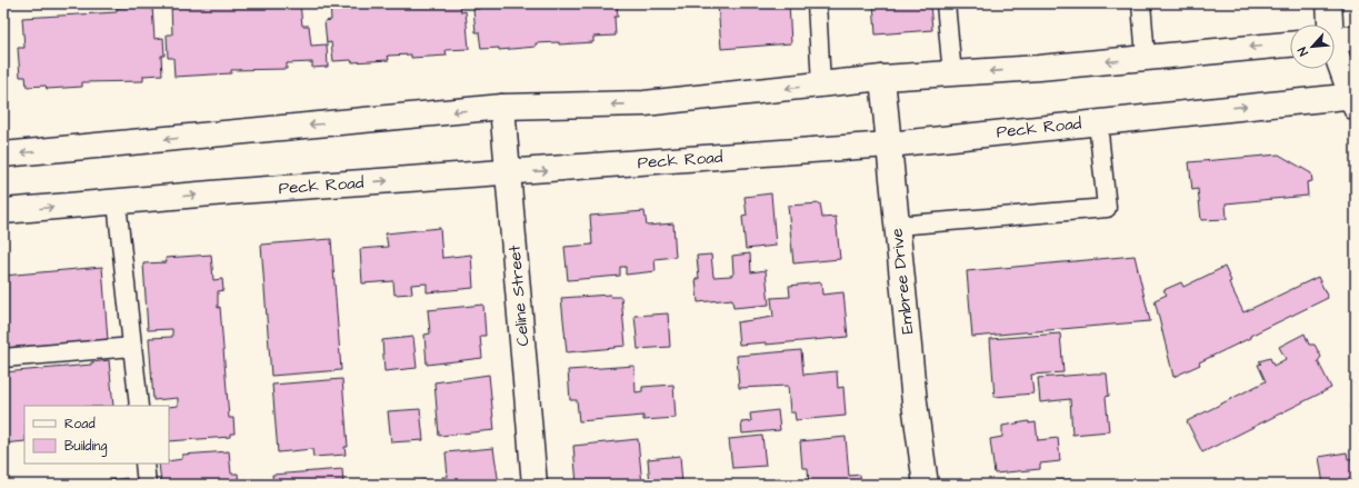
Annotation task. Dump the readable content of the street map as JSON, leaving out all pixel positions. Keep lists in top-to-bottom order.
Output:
{
  "streets": {
    "main road": ["Peck Road", "Embree Drive", "Celine Street"]
  },
  "crossings": [
    ["Peck Road", "Embree Drive"],
    ["Peck Road", "Celine Street"]
  ],
  "legend": ["Road", "Building"],
  "north": "bottom left"
}
